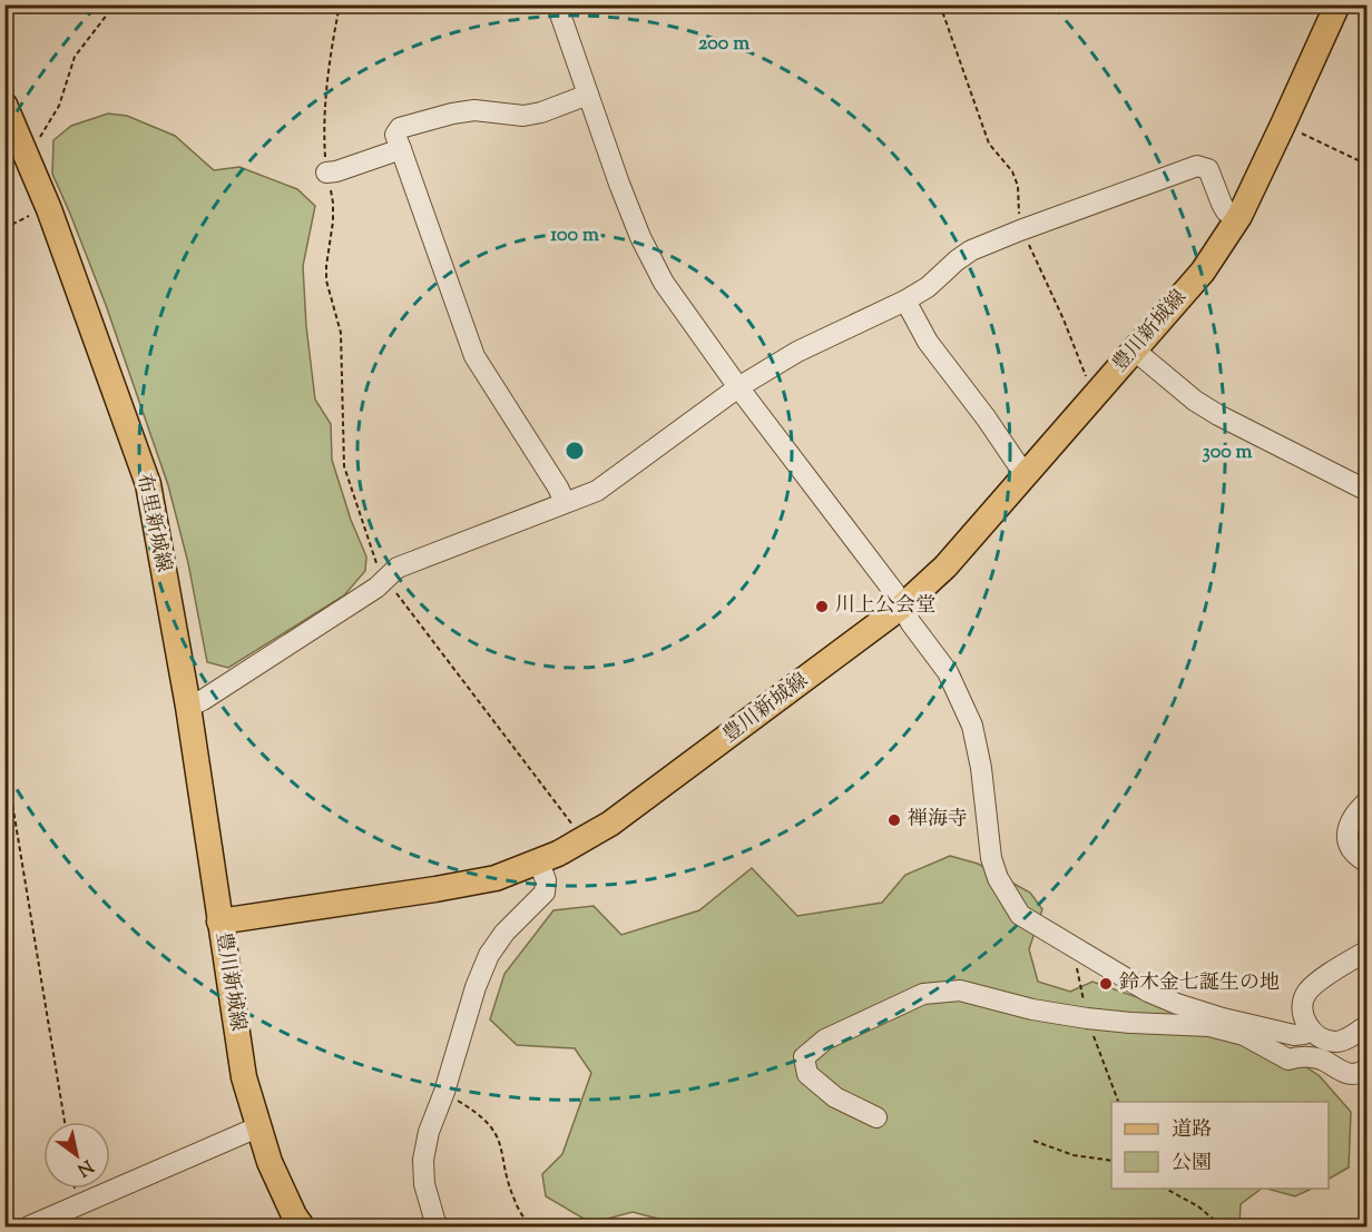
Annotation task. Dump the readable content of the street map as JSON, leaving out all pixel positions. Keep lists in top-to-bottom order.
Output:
{
  "streets": {
    "main road": ["豊川新城線", "布里新城線"]
  },
  "crossings": [
    ["豊川新城線", "布里新城線"]
  ],
  "places": ["川上公会堂", "禅海寺", "鈴木金七誕生の地"],
  "legend": ["道路", "公園"],
  "north": "bottom right",
  "rings": ["200 m", "100 m", "300 m"]
}
